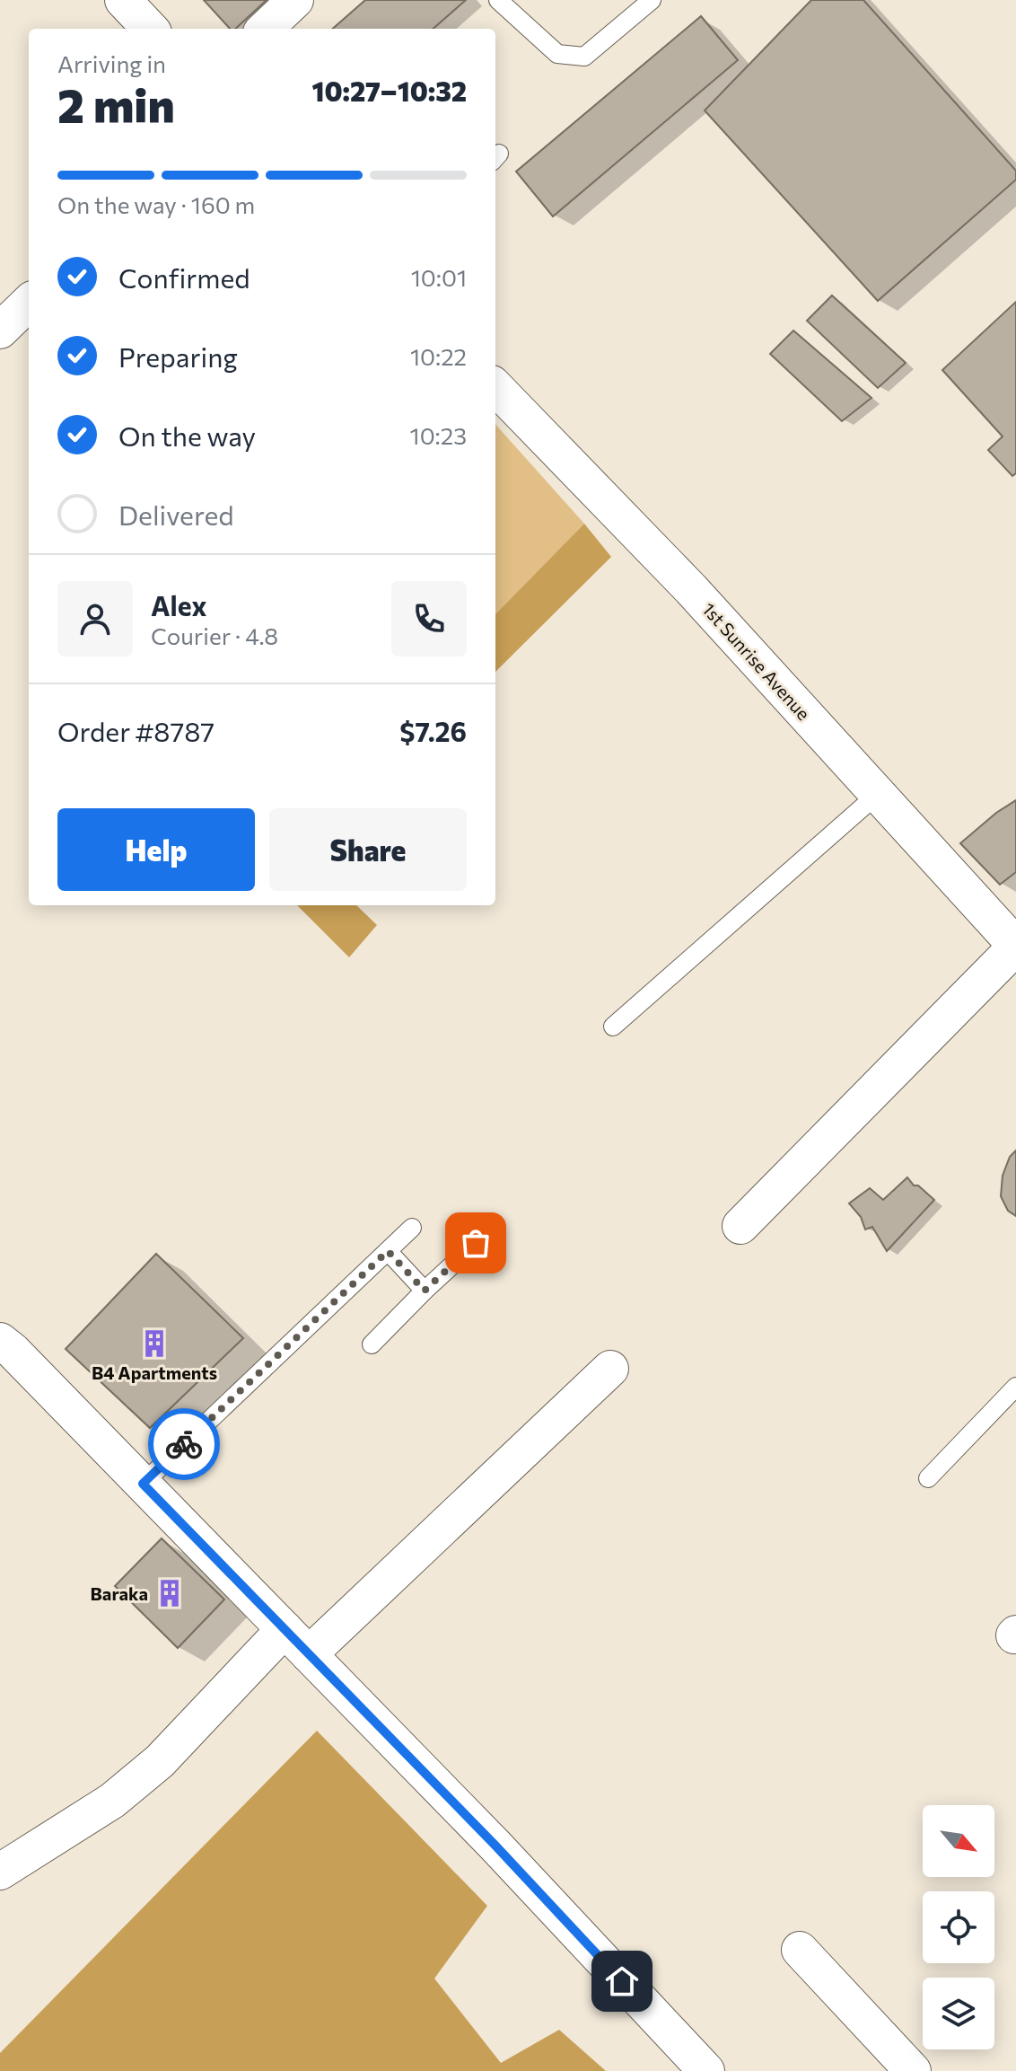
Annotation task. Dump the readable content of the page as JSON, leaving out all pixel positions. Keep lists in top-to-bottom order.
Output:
{
  "streets": {
    "street": ["1st Sunrise Avenue"]
  },
  "places": {
    "building": ["B4 Apartments", "Baraka"]
  },
  "north": "bottom right",
  "page": {
    "heading": ["2 min", "Arriving in", "10:27–10:32"],
    "panel": [
      "Alex",
      "Courier · 4.8",
      "Order #8787",
      "$7.26"
    ],
    "bar": "On the way · 160 m",
    "list": [
      ["Confirmed", "10:01"],
      ["Preparing", "10:22"],
      ["On the way", "10:23"],
      "Delivered"
    ],
    "buttons": ["Help", "Share"]
  }
}
